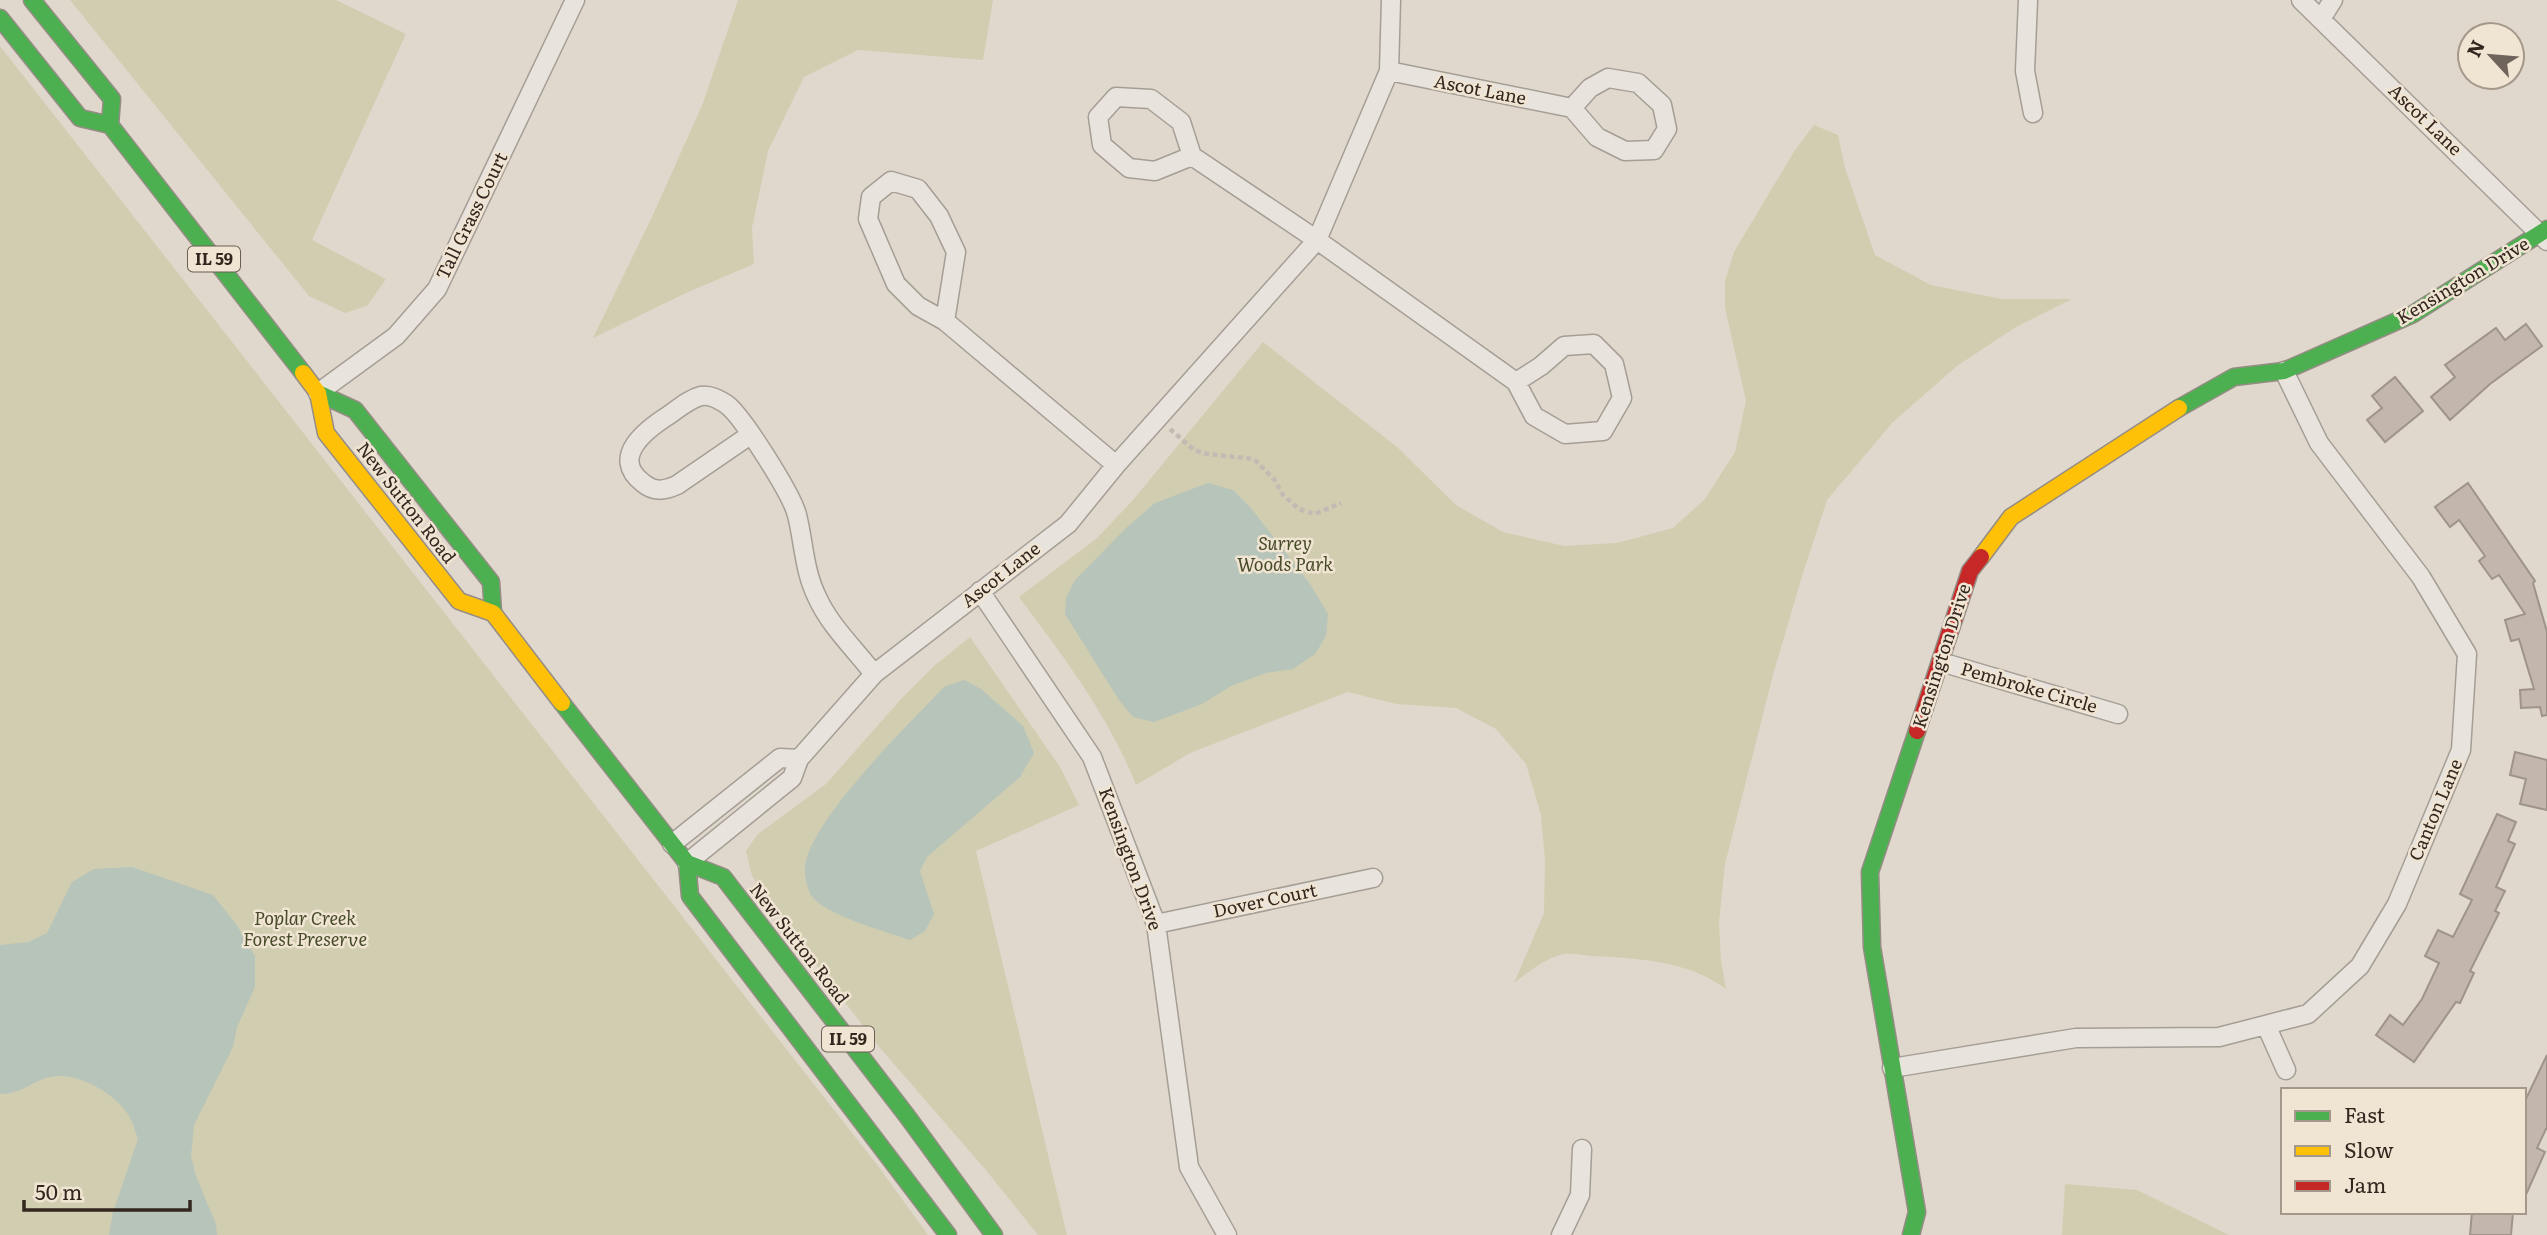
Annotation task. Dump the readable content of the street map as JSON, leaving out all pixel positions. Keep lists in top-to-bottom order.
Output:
{
  "streets": {
    "main road": ["IL 59", "Kensington Drive", "New Sutton Road"],
    "street": [
      "Ascot Lane",
      "Tall Grass Court",
      "Pembroke Circle",
      "Canton Lane",
      "Dover Court"
    ]
  },
  "crossings": [
    ["Ascot Lane", "IL 59"],
    ["Ascot Lane", "Kensington Drive"],
    ["Ascot Lane", "New Sutton Road"],
    ["Tall Grass Court", "New Sutton Road"],
    ["IL 59", "New Sutton Road"],
    ["Kensington Drive", "Pembroke Circle"],
    ["Kensington Drive", "Canton Lane"],
    ["Kensington Drive", "Dover Court"]
  ],
  "parks": ["Surrey Woods Park", "Poplar Creek Forest Preserve"],
  "legend": ["Fast", "Slow", "Jam"],
  "scale_bar": "50 m",
  "north": "top left"
}
